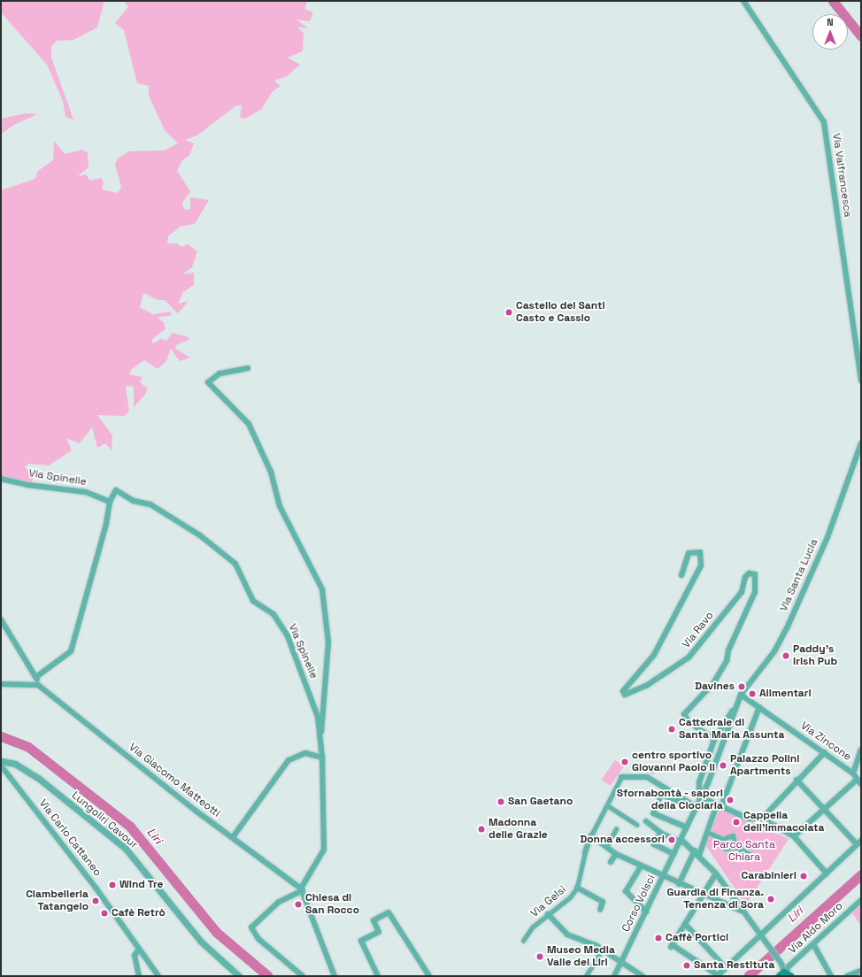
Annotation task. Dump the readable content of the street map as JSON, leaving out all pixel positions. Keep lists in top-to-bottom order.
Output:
{
  "streets": {
    "street": [
      "Via Valfrancesca",
      "Via Spinelle",
      "Via Santa Lucia",
      "Via Ravo",
      "Via Zincone",
      "Via Giacomo Matteotti",
      "Lungoliri Cavour",
      "Via Carlo Cattaneo",
      "Via Gelsi",
      "Corso Volsci",
      "Via Aldo Moro"
    ]
  },
  "crossings": [
    ["Via Spinelle", "Via Giacomo Matteotti"],
    ["Via Santa Lucia", "Via Zincone"]
  ],
  "water": ["Liri"],
  "parks": ["Parco Santa Chiara"],
  "places": [
    "Castello dei Santi Casto e Cassio",
    "Paddy's Irish Pub",
    "Davines",
    "Alimentari",
    "Cattedrale di Santa Maria Assunta",
    "centro sportivo Giovanni Paolo Ii",
    "Palazzo Polini Apartments",
    "Sfornabontà - sapori della Ciociaria",
    "San Gaetano",
    "Cappella dell'Immacolata",
    "Madonna delle Grazie",
    "Donna accessori",
    "Carabinieri",
    "Wind Tre",
    "Guardia di Finanza. Tenenza di Sora",
    "Ciambelleria Tatangelo",
    "Chiesa di San Rocco",
    "Cafè Retrò",
    "Caffè Portici",
    "Museo Media Valle del Liri",
    "Santa Restituta"
  ],
  "north": "top"
}
